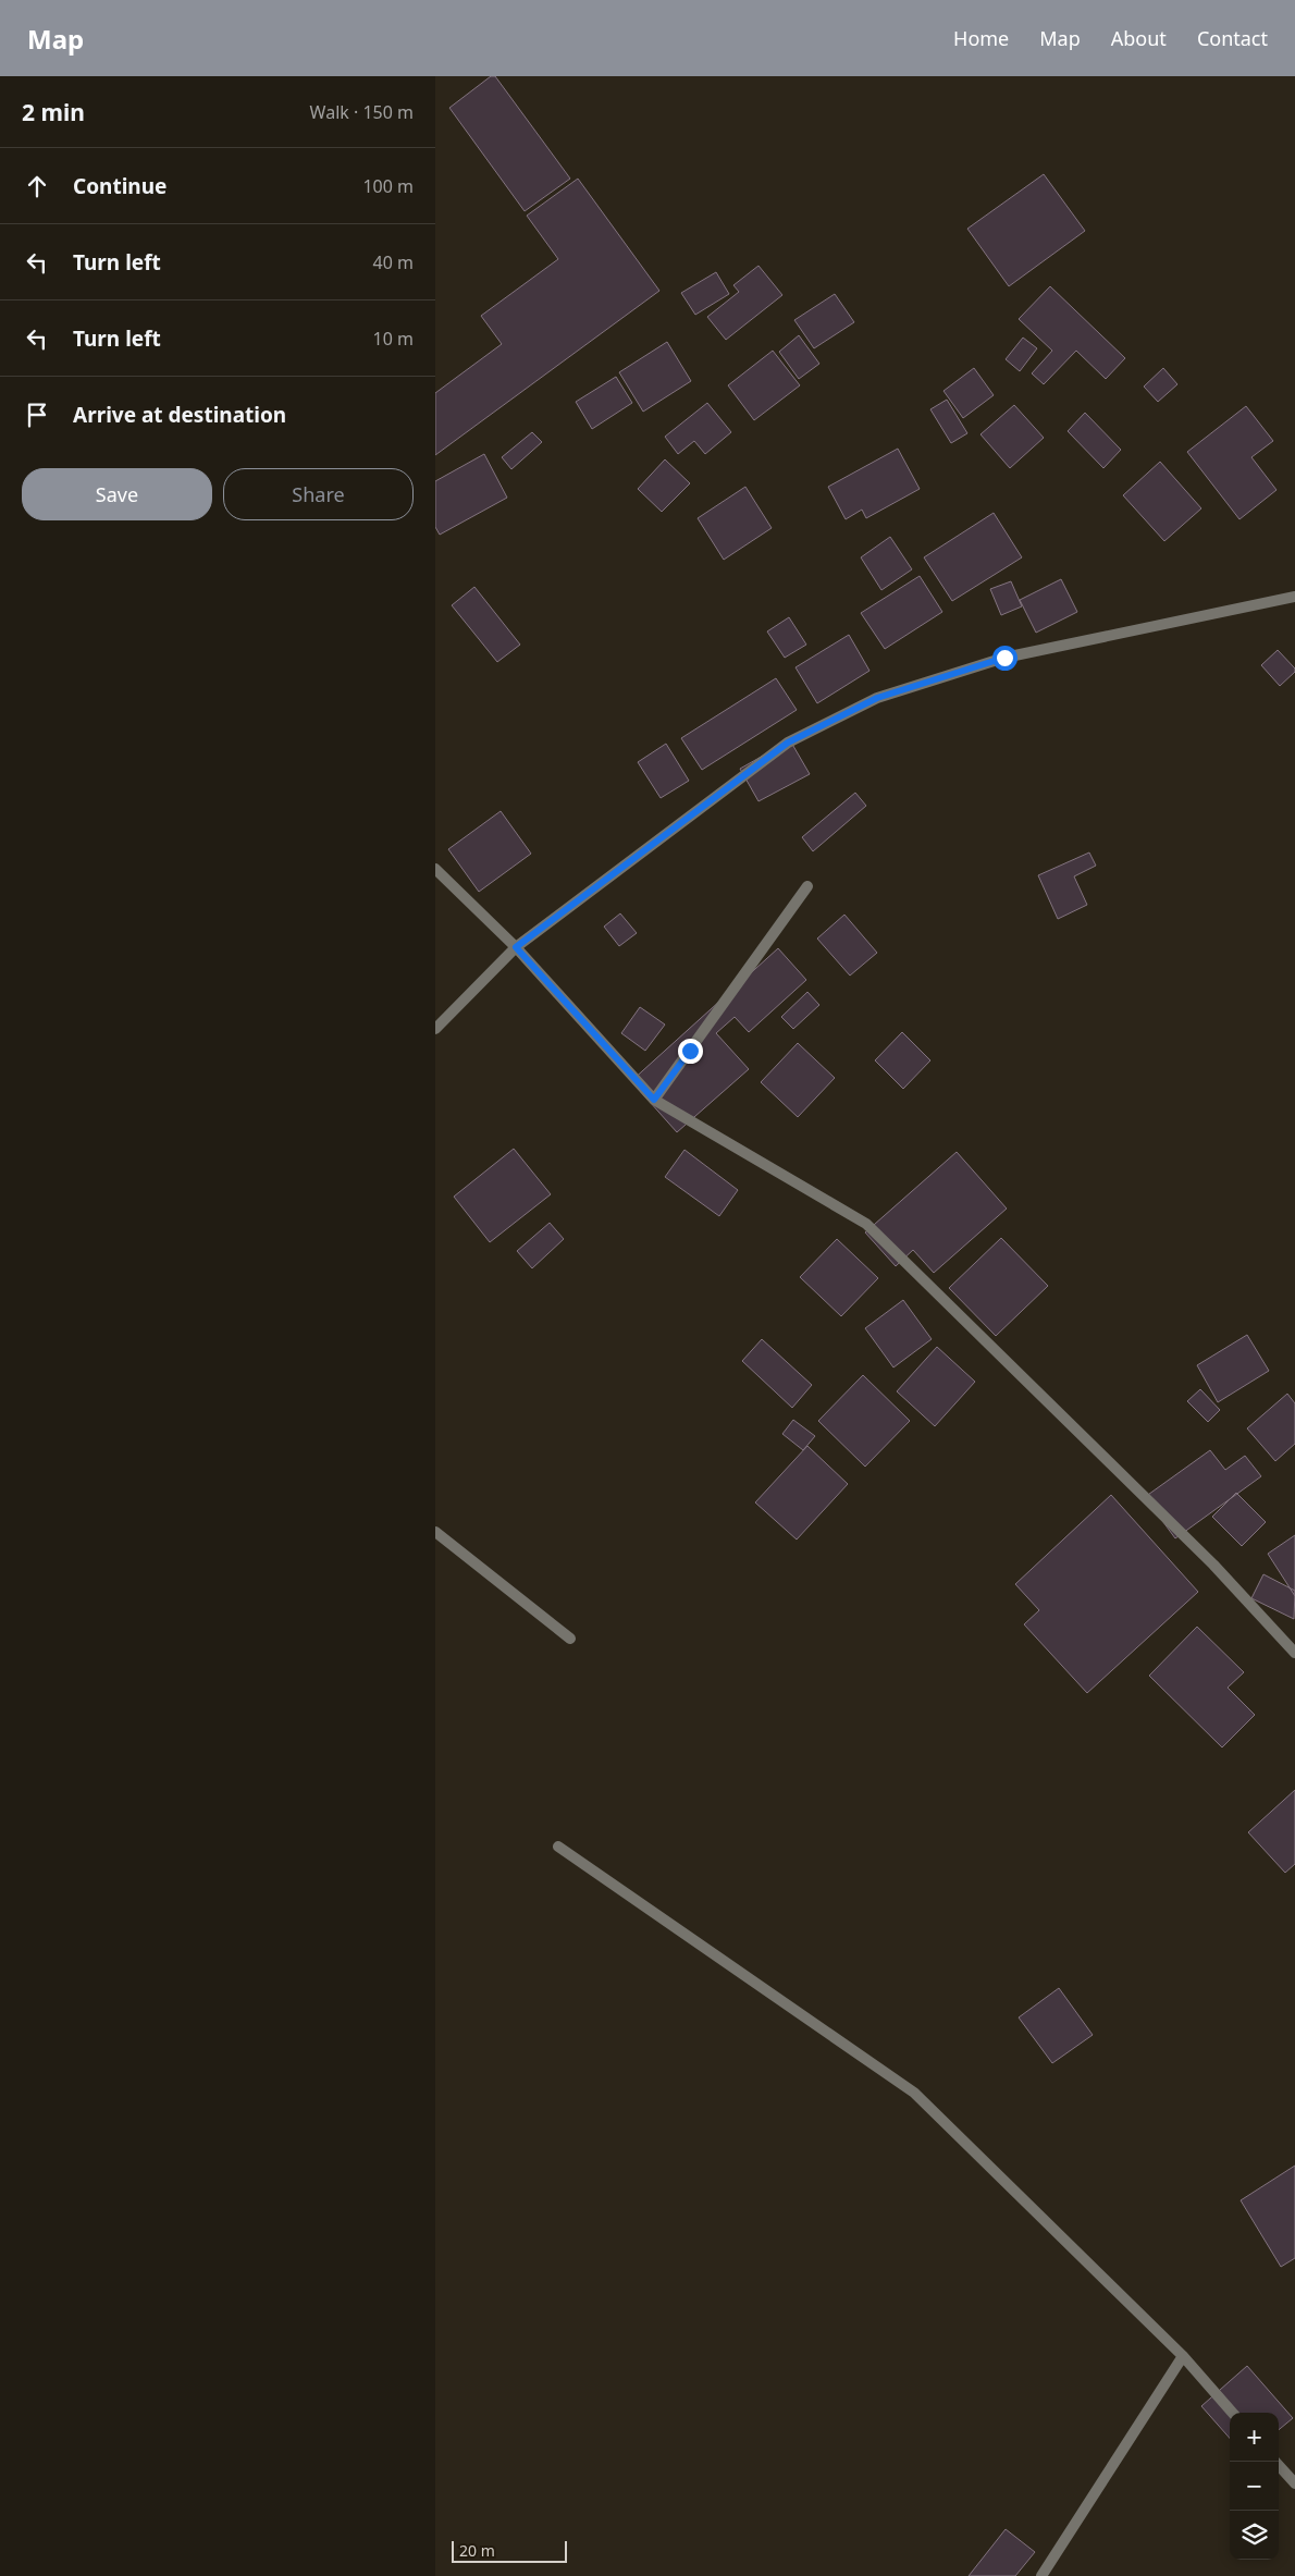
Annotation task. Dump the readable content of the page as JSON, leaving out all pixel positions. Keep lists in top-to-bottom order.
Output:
{
  "scale_bar": "20 m",
  "page": {
    "header": "Map",
    "nav": [
      "Home",
      "Map",
      "About",
      "Contact"
    ],
    "heading": ["2 min", "Walk · 150 m"],
    "list": [
      ["Continue", "100 m"],
      ["Turn left", "40 m"],
      ["Turn left", "10 m"],
      "Arrive at destination"
    ],
    "buttons": ["Save", "Share"],
    "map_buttons": ["+", "−"],
    "scale": "20 m"
  }
}
